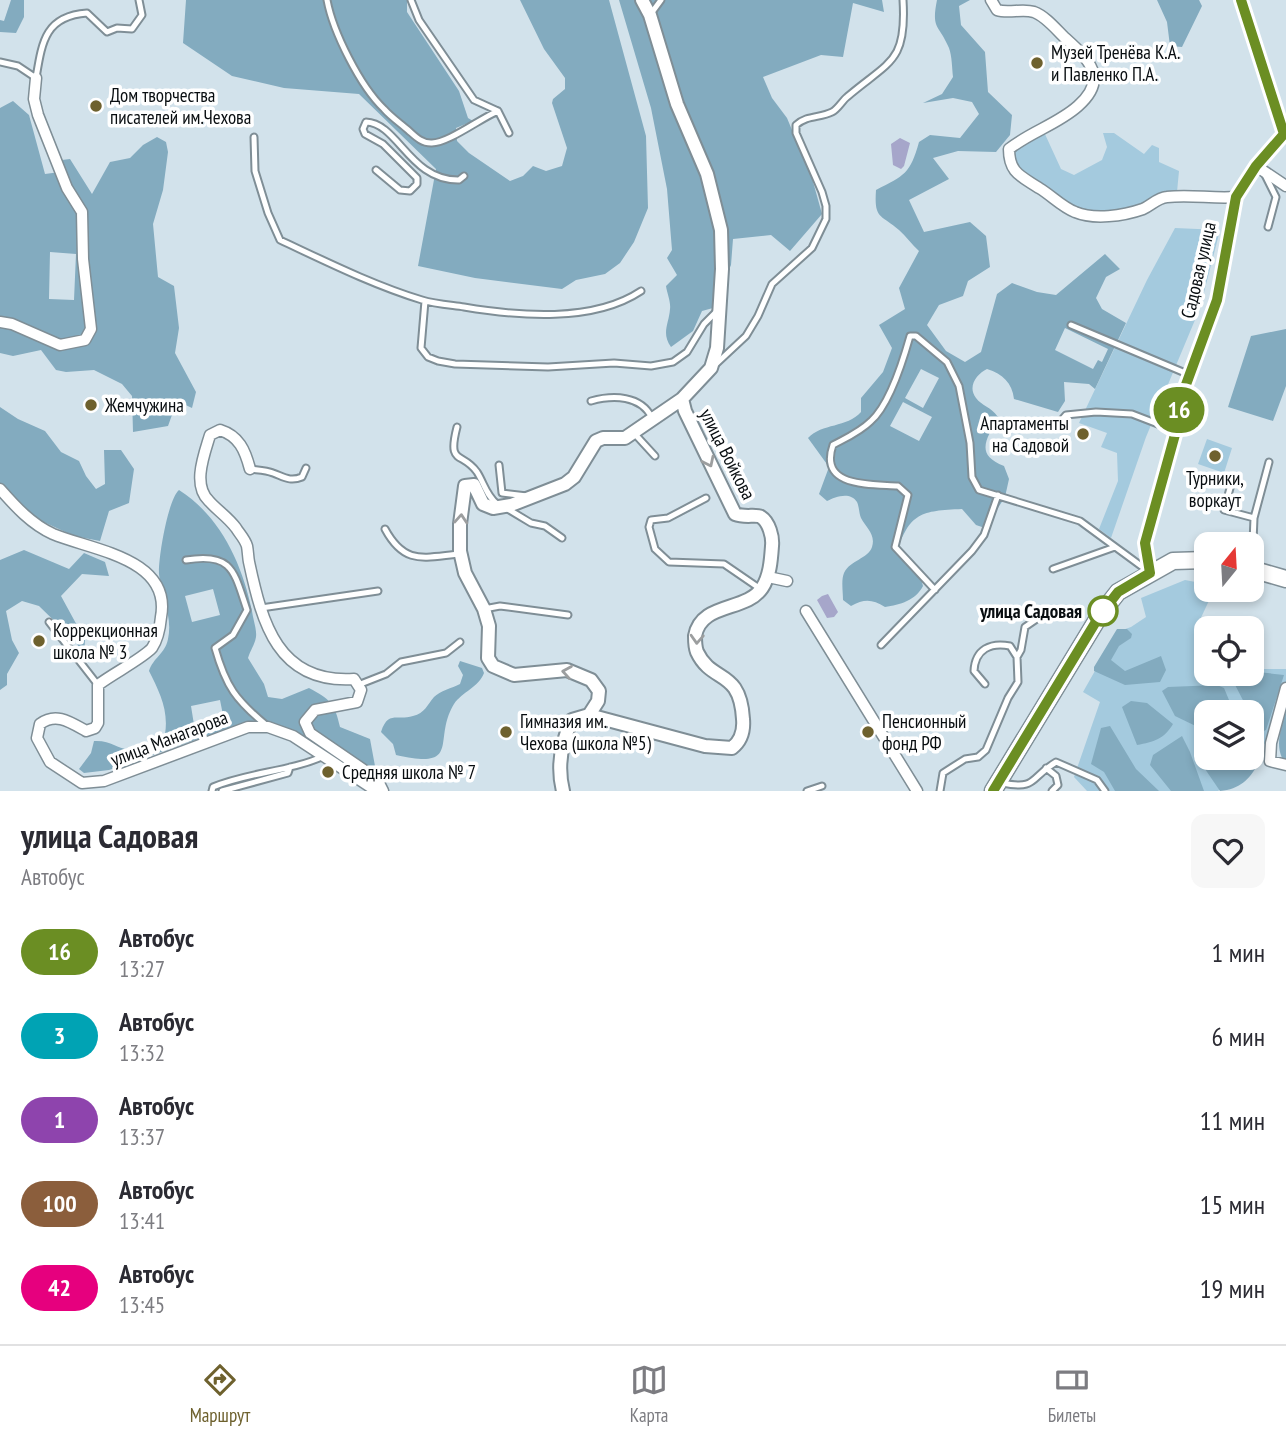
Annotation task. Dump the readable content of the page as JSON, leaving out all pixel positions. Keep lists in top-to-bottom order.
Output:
{
  "streets": {
    "street": ["Садовая улица", "улица Войкова", "улица Манагарова"]
  },
  "one_way": ["улица Войкова"],
  "places": [
    "Музей Тренёва К.А. и Павленко П.А.",
    "Дом творчества писателей им.Чехова",
    "Жемчужина",
    "Апартаменты на Садовой",
    "Турники, воркаут",
    "улица Садовая",
    "Коррекционная школа № 3",
    "Гимназия им. Чехова (школа №5)",
    "Пенсионный фонд РФ",
    "Средняя школа № 7"
  ],
  "lines": ["bus line 16"],
  "north": "top",
  "page": {
    "on_map": "16",
    "heading": ["улица Садовая", "Автобус"],
    "list": [
      {
        "mark": "16",
        "name": "Автобус",
        "note": "13:27",
        "value": "1 мин"
      },
      {
        "mark": "3",
        "name": "Автобус",
        "note": "13:32",
        "value": "6 мин"
      },
      {
        "mark": "1",
        "name": "Автобус",
        "note": "13:37",
        "value": "11 мин"
      },
      {
        "mark": "100",
        "name": "Автобус",
        "note": "13:41",
        "value": "15 мин"
      },
      {
        "mark": "42",
        "name": "Автобус",
        "note": "13:45",
        "value": "19 мин"
      }
    ],
    "tabs": ["Маршрут", "Карта", "Билеты"]
  }
}
